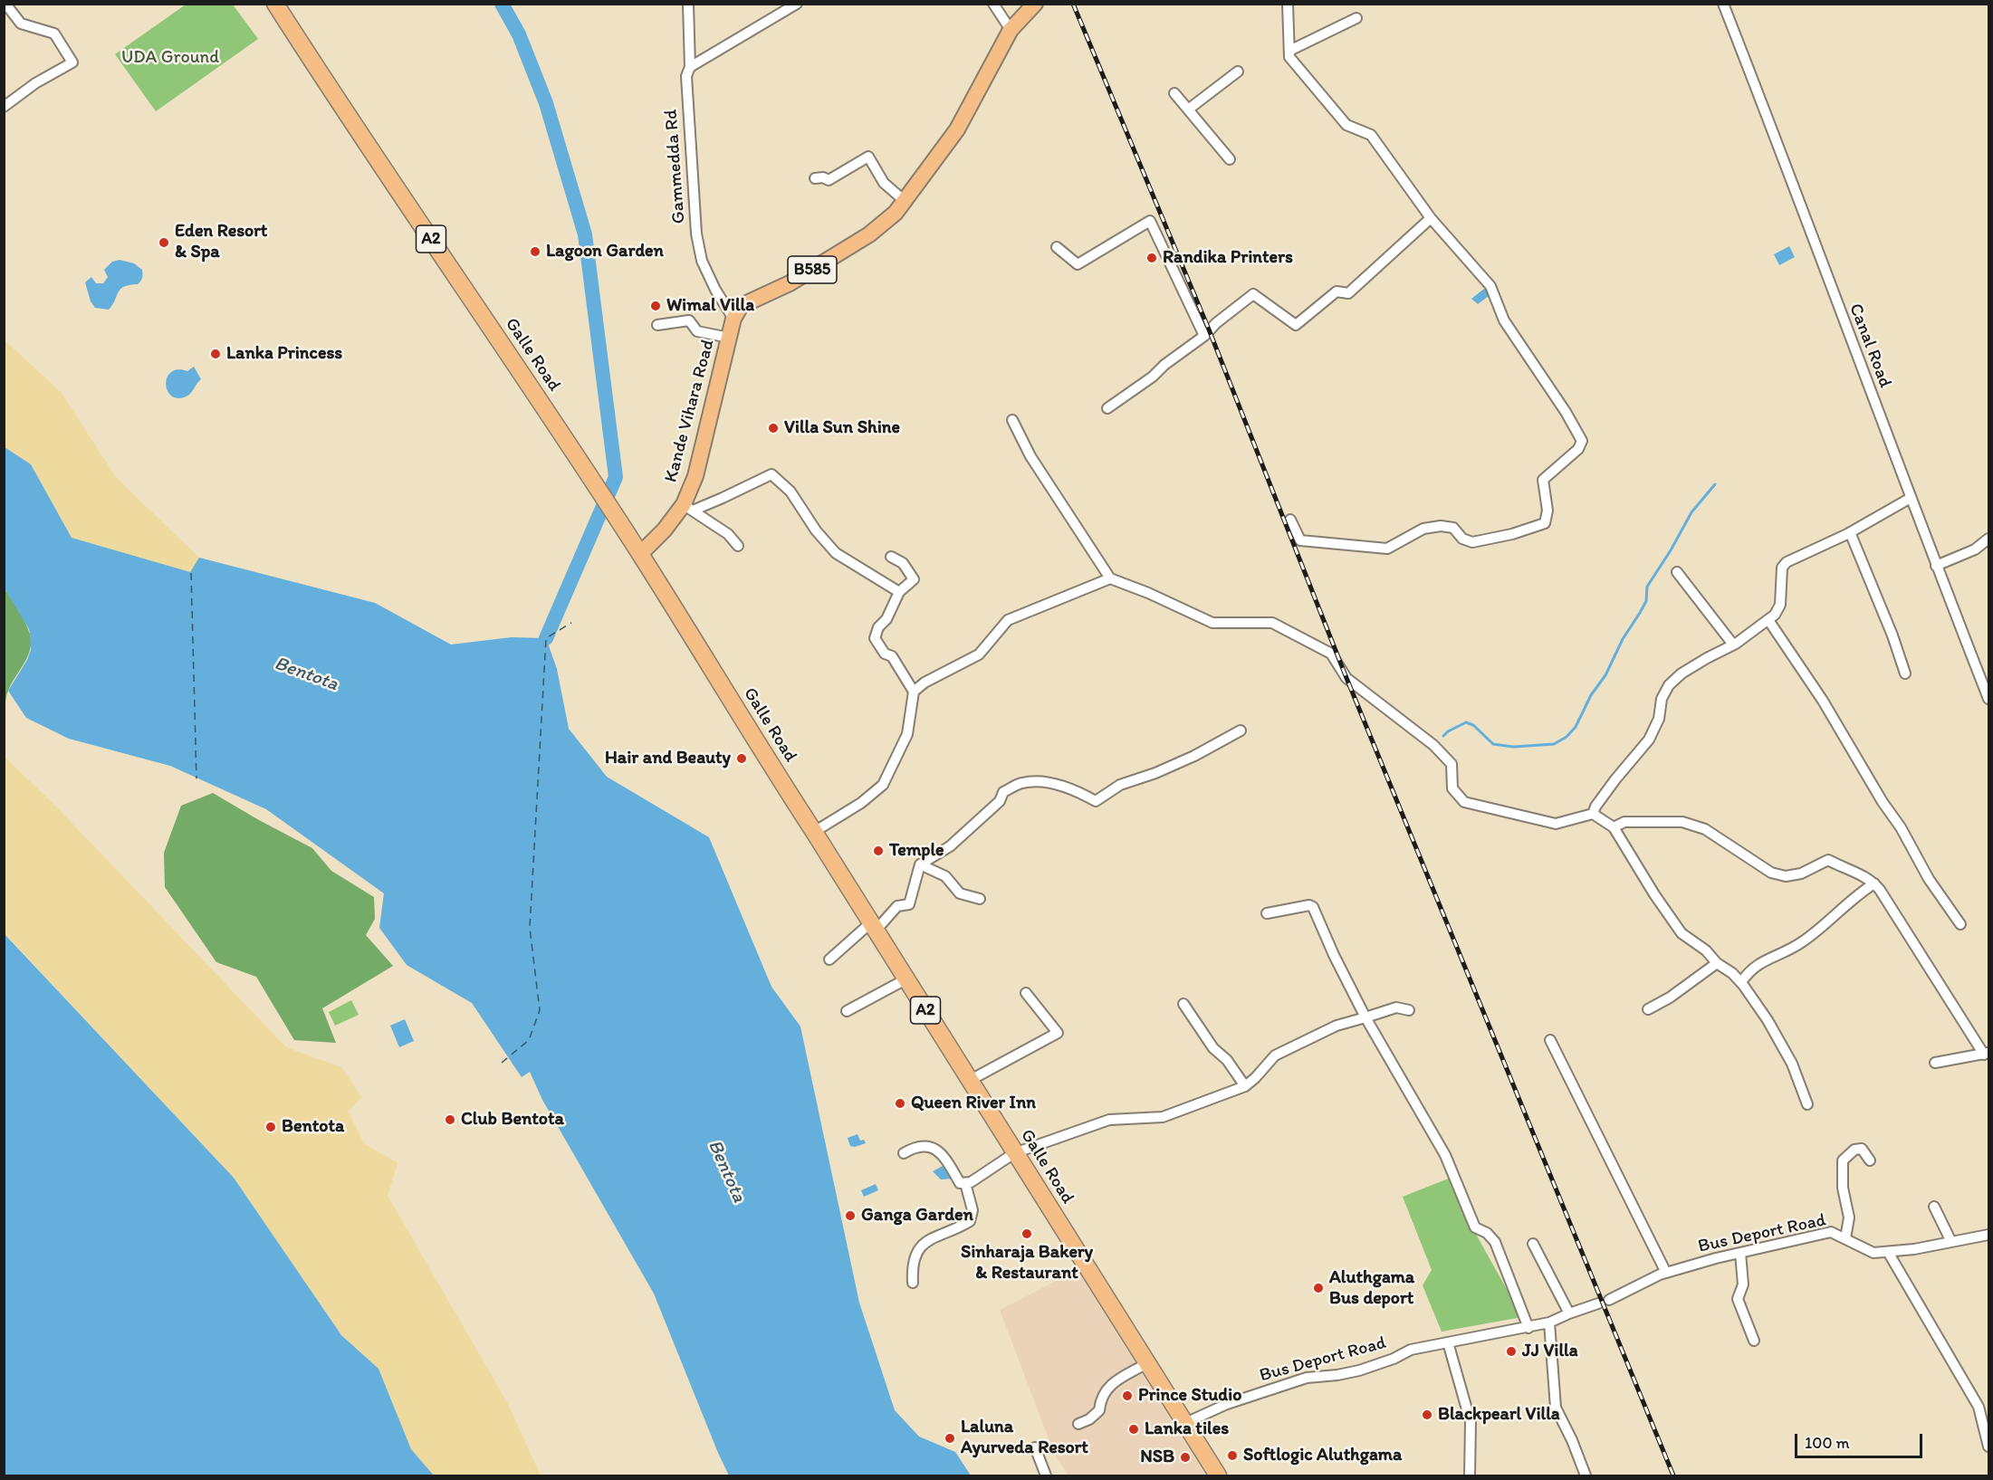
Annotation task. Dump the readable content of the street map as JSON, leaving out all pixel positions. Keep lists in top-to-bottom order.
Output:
{
  "streets": {
    "highway": ["A2", "Galle Road"],
    "main road": ["B585", "Kande Vihara Road"],
    "street": ["Gammedda Rd", "Canal Road", "Bus Deport Road"]
  },
  "crossings": [
    ["Gammedda Rd", "B585"],
    ["Gammedda Rd", "Kande Vihara Road"],
    ["B585", "Kande Vihara Road"],
    ["Galle Road", "Kande Vihara Road"],
    ["Galle Road", "Bus Deport Road"]
  ],
  "water": ["Bentota"],
  "parks": ["UDA Ground"],
  "places": [
    "Eden Resort & Spa",
    "Lagoon Garden",
    "Randika Printers",
    "Wimal Villa",
    "Lanka Princess",
    "Villa Sun Shine",
    "Hair and Beauty",
    "Temple",
    "Queen River Inn",
    "Club Bentota",
    "Bentota",
    "Ganga Garden",
    "Sinharaja Bakery & Restaurant",
    "Aluthgama Bus deport",
    "JJ Villa",
    "Prince Studio",
    "Blackpearl Villa",
    "Lanka tiles",
    "Laluna Ayurveda Resort",
    "Softlogic Aluthgama",
    "NSB"
  ],
  "scale_bar": "100 m"
}
